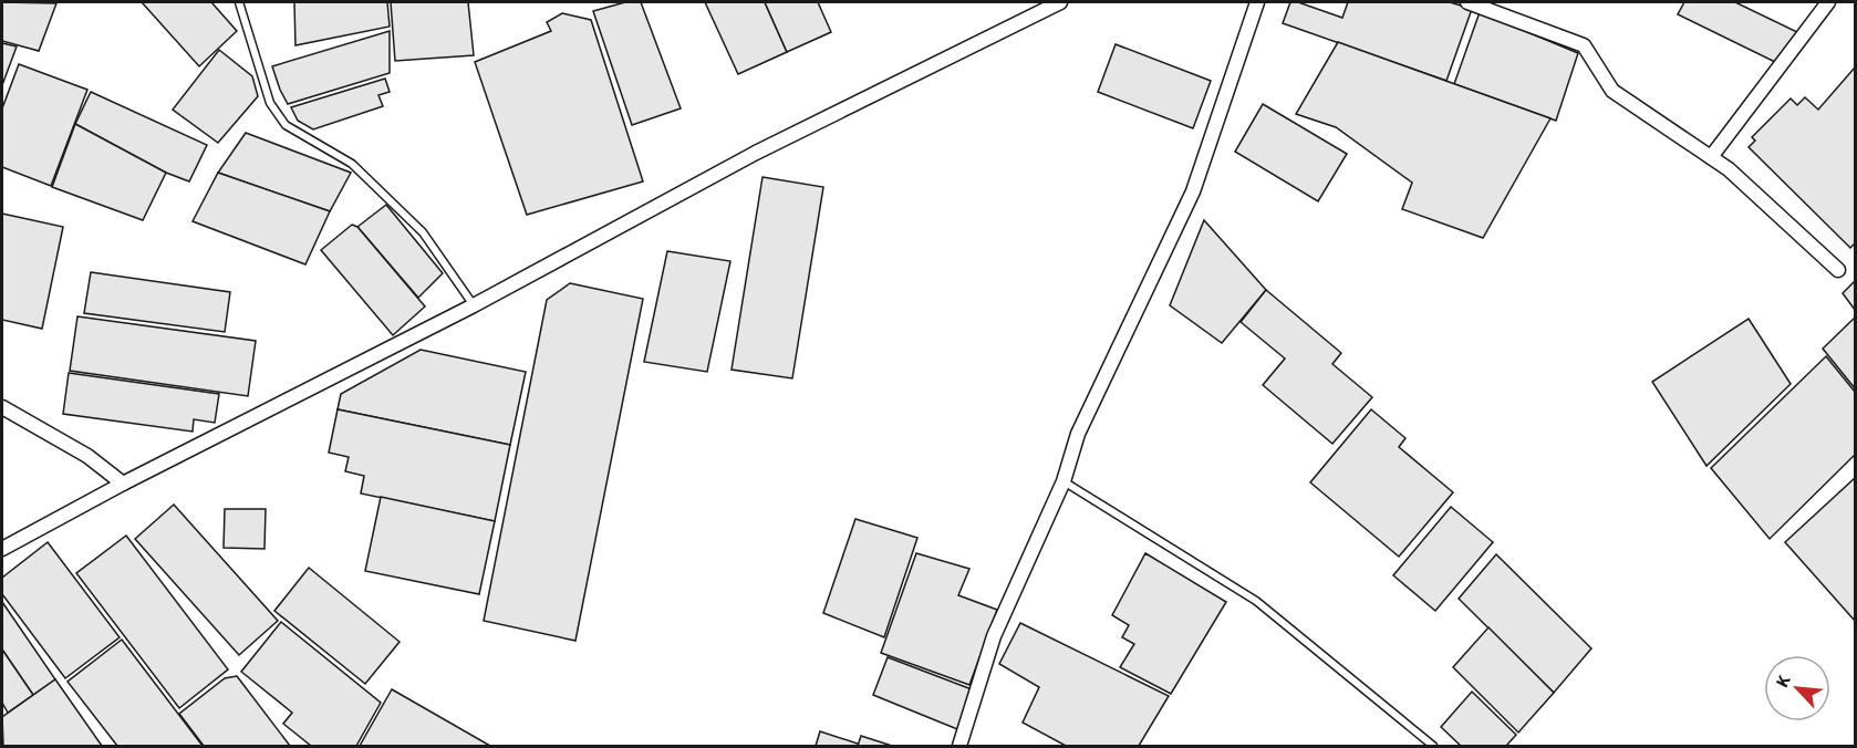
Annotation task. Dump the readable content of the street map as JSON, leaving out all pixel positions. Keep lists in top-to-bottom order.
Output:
{
  "north": "top left"
}
